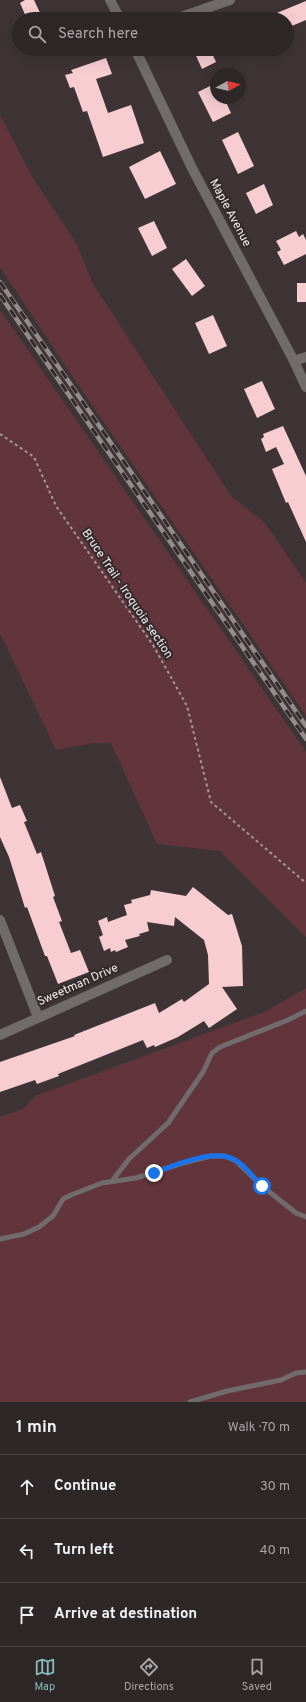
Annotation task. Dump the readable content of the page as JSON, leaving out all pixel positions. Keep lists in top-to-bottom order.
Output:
{
  "streets": {
    "street": ["Maple Avenue", "Sweetman Drive"],
    "path": ["Bruce Trail - Iroquoia section"]
  },
  "north": "right",
  "page": {
    "search": "Search here",
    "heading": ["1 min", "Walk · 70 m"],
    "list": [
      ["Continue", "30 m"],
      ["Turn left", "40 m"],
      "Arrive at destination"
    ],
    "nav": ["Map", "Directions", "Saved"]
  }
}
